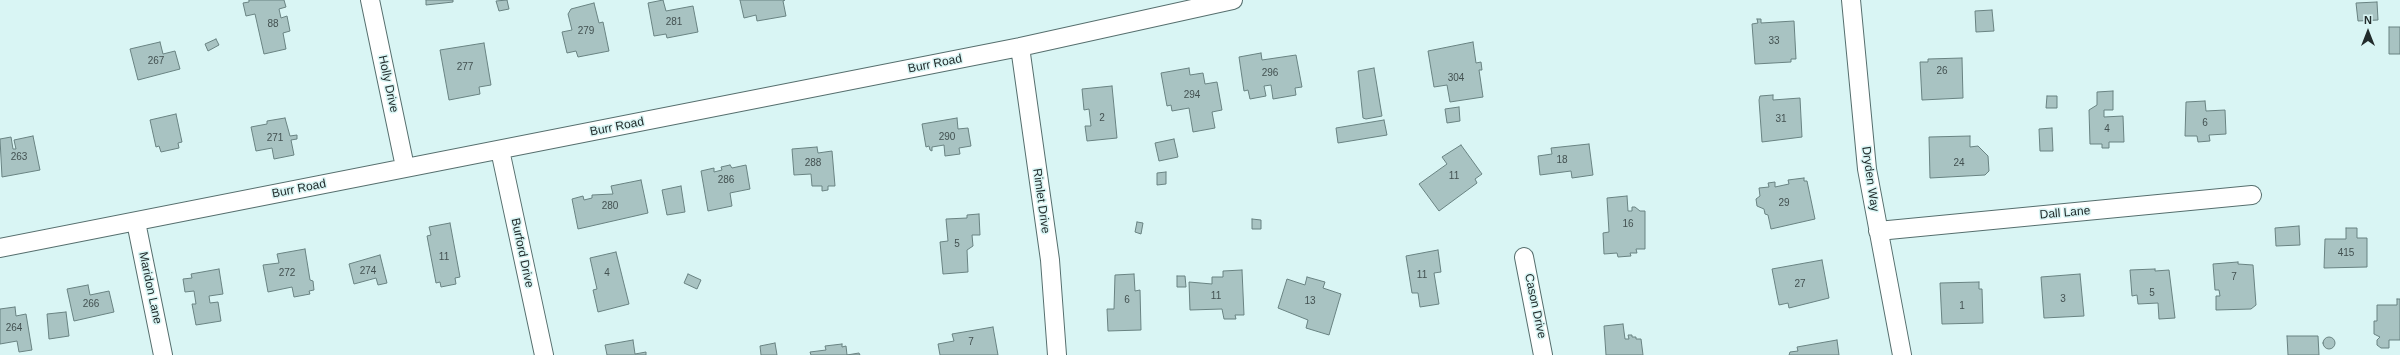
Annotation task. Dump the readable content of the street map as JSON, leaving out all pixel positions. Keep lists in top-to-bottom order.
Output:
{
  "streets": {
    "street": [
      "Burr Road",
      "Holly Drive",
      "Dryden Way",
      "Rimlet Drive",
      "Dall Lane",
      "Burford Drive",
      "Maridon Lane",
      "Cason Drive"
    ]
  },
  "crossings": [
    ["Burr Road", "Holly Drive"],
    ["Burr Road", "Rimlet Drive"],
    ["Burr Road", "Burford Drive"],
    ["Burr Road", "Maridon Lane"],
    ["Dryden Way", "Dall Lane"]
  ],
  "house_numbers": [
    "281",
    "88",
    "279",
    "33",
    "267",
    "277",
    "26",
    "296",
    "304",
    "294",
    "2",
    "31",
    "6",
    "4",
    "290",
    "271",
    "263",
    "18",
    "288",
    "24",
    "11",
    "286",
    "29",
    "280",
    "16",
    "5",
    "415",
    "11",
    "274",
    "272",
    "4",
    "11",
    "7",
    "27",
    "5",
    "11",
    "3",
    "6",
    "13",
    "266",
    "1",
    "264",
    "7"
  ],
  "north": "top"
}
